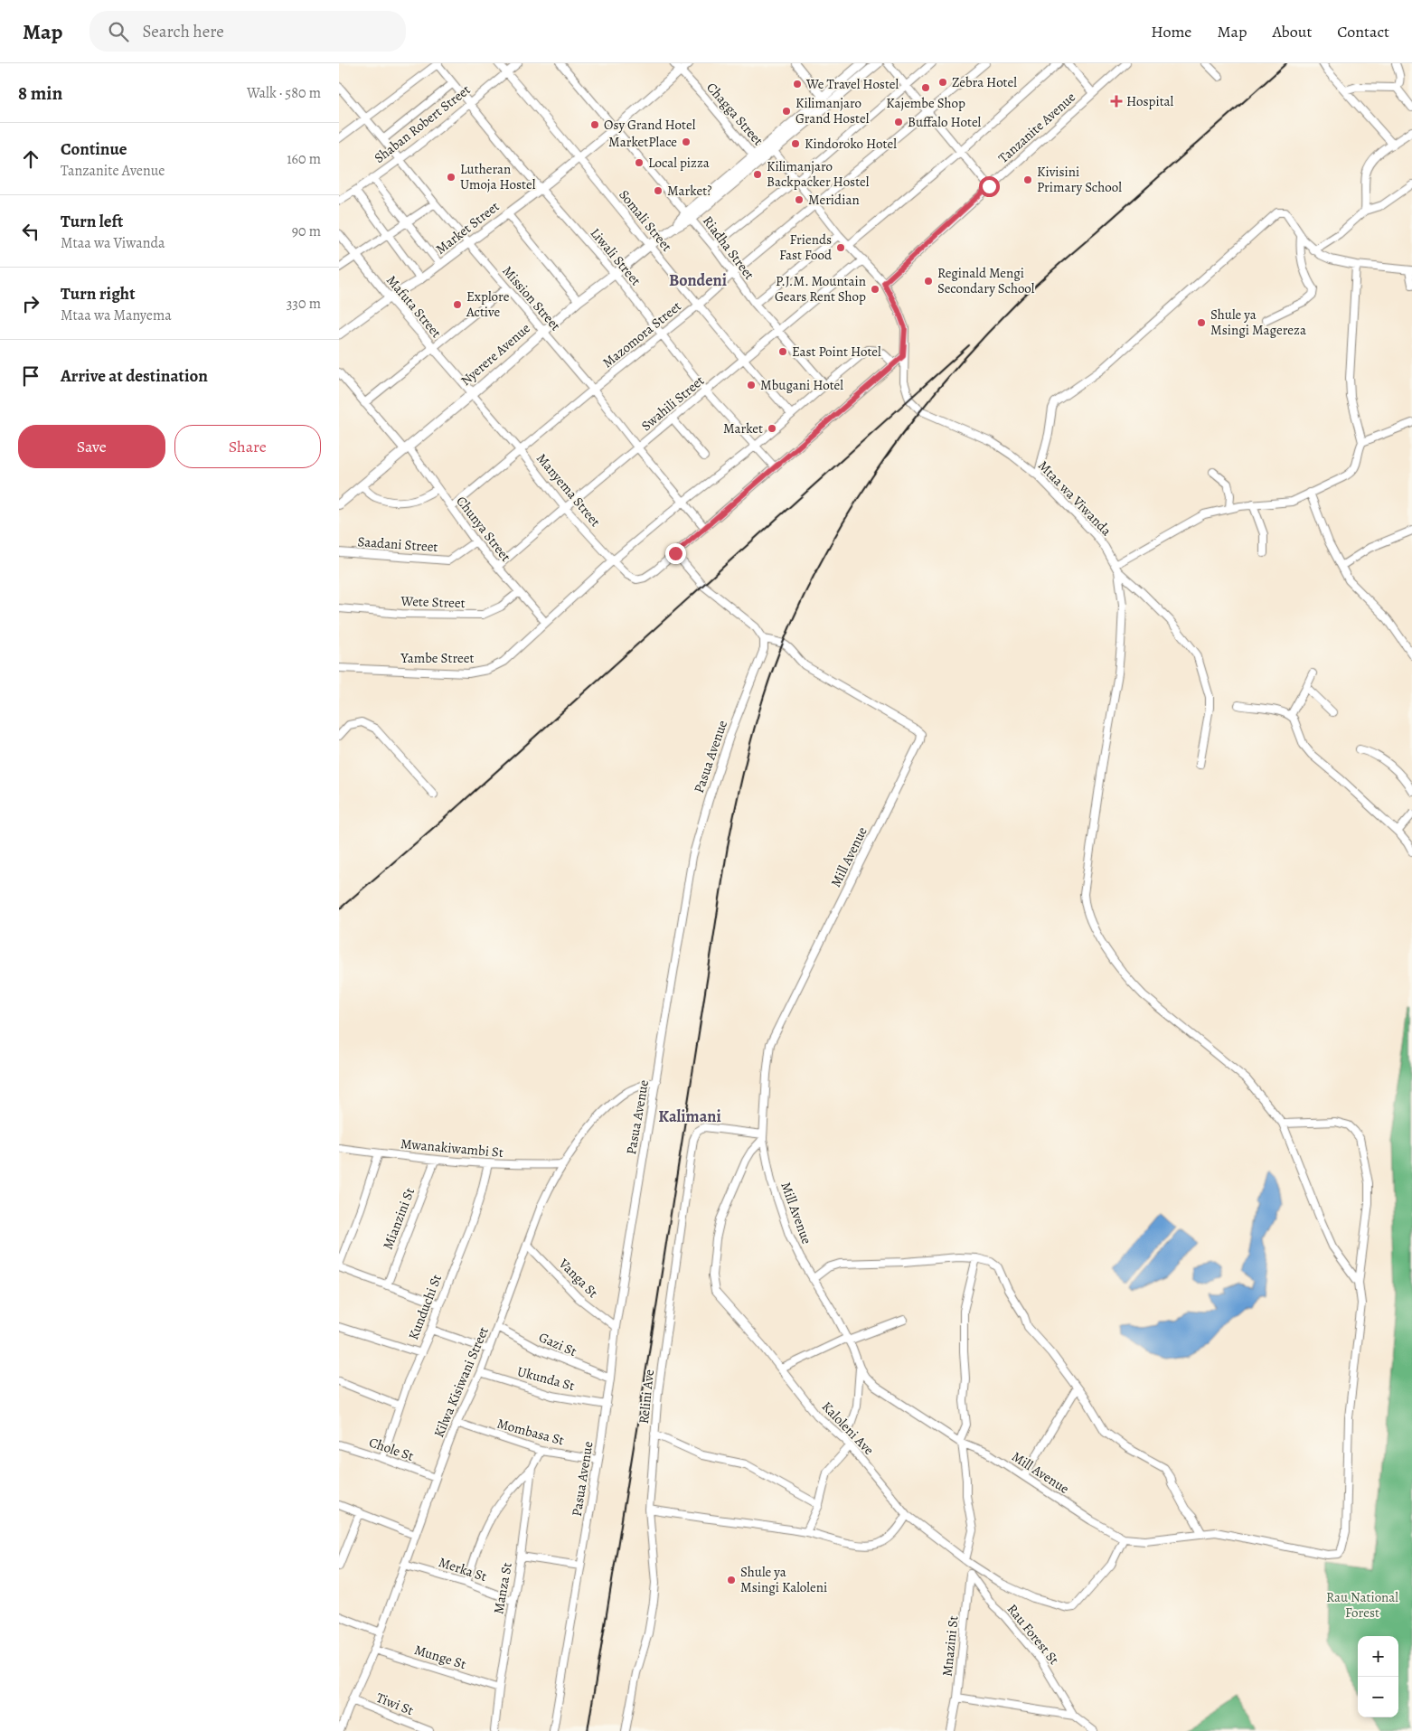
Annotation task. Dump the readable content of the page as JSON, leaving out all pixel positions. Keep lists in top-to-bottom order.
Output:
{
  "streets": {
    "main road": ["Nyerere Avenue"],
    "street": [
      "Chagga Street",
      "Shaban Robert Street",
      "Tanzanite Avenue",
      "Somali Street",
      "Market Street",
      "Riadha Street",
      "Liwali Street",
      "Mission Street",
      "Mafuta Street",
      "Mazomora Street",
      "Swahili Street",
      "Manyema Street",
      "Mtaa wa Viwanda",
      "Chunya Street",
      "Saadani Street",
      "Wete Street",
      "Yambe Street",
      "Pasua Avenue",
      "Mill Avenue",
      "Mwanakiwambi St",
      "Mianzini St",
      "Vanga St",
      "Kunduchi St",
      "Gazi St",
      "Ukunda St",
      "Kilwa Kisiwani Street",
      "Relini Ave",
      "Kaloleni Ave",
      "Mombasa St",
      "Chole St",
      "Merka St",
      "Manza St",
      "Rau Forest St",
      "Mnazini St",
      "Munge St",
      "Tiwi St"
    ]
  },
  "crossings": [
    ["Chagga Street", "Market Street"],
    ["Chagga Street", "Nyerere Avenue"],
    ["Shaban Robert Street", "Somali Street"],
    ["Shaban Robert Street", "Liwali Street"],
    ["Shaban Robert Street", "Mission Street"],
    ["Tanzanite Avenue", "Mtaa wa Viwanda"],
    ["Somali Street", "Market Street"],
    ["Somali Street", "Mazomora Street"],
    ["Somali Street", "Nyerere Avenue"],
    ["Somali Street", "Swahili Street"],
    ["Somali Street", "Yambe Street"],
    ["Market Street", "Riadha Street"],
    ["Market Street", "Liwali Street"],
    ["Market Street", "Mission Street"],
    ["Market Street", "Mafuta Street"],
    ["Riadha Street", "Mazomora Street"],
    ["Riadha Street", "Nyerere Avenue"],
    ["Riadha Street", "Swahili Street"],
    ["Riadha Street", "Yambe Street"],
    ["Liwali Street", "Mazomora Street"],
    ["Liwali Street", "Nyerere Avenue"],
    ["Liwali Street", "Swahili Street"],
    ["Liwali Street", "Yambe Street"],
    ["Mission Street", "Mazomora Street"],
    ["Mission Street", "Nyerere Avenue"],
    ["Mission Street", "Swahili Street"],
    ["Mission Street", "Yambe Street"],
    ["Mafuta Street", "Nyerere Avenue"],
    ["Mafuta Street", "Manyema Street"],
    ["Mazomora Street", "Manyema Street"],
    ["Mazomora Street", "Mtaa wa Viwanda"],
    ["Mazomora Street", "Chunya Street"],
    ["Nyerere Avenue", "Manyema Street"],
    ["Nyerere Avenue", "Mtaa wa Viwanda"],
    ["Nyerere Avenue", "Chunya Street"],
    ["Swahili Street", "Manyema Street"],
    ["Swahili Street", "Mtaa wa Viwanda"],
    ["Swahili Street", "Chunya Street"],
    ["Manyema Street", "Yambe Street"],
    ["Mtaa wa Viwanda", "Mill Avenue"],
    ["Chunya Street", "Saadani Street"],
    ["Chunya Street", "Wete Street"],
    ["Chunya Street", "Yambe Street"],
    ["Pasua Avenue", "Mill Avenue"],
    ["Pasua Avenue", "Vanga St"],
    ["Pasua Avenue", "Gazi St"],
    ["Pasua Avenue", "Ukunda St"],
    ["Pasua Avenue", "Kilwa Kisiwani Street"],
    ["Pasua Avenue", "Mombasa St"],
    ["Mill Avenue", "Relini Ave"],
    ["Mill Avenue", "Kaloleni Ave"],
    ["Mill Avenue", "Mnazini St"],
    ["Mwanakiwambi St", "Mianzini St"],
    ["Mwanakiwambi St", "Kunduchi St"],
    ["Mwanakiwambi St", "Kilwa Kisiwani Street"],
    ["Vanga St", "Kilwa Kisiwani Street"],
    ["Kunduchi St", "Chole St"],
    ["Gazi St", "Kilwa Kisiwani Street"],
    ["Ukunda St", "Kilwa Kisiwani Street"],
    ["Kilwa Kisiwani Street", "Mombasa St"],
    ["Kilwa Kisiwani Street", "Chole St"],
    ["Kilwa Kisiwani Street", "Merka St"],
    ["Kilwa Kisiwani Street", "Munge St"],
    ["Kilwa Kisiwani Street", "Tiwi St"],
    ["Relini Ave", "Kaloleni Ave"],
    ["Kaloleni Ave", "Mnazini St"],
    ["Mombasa St", "Manza St"],
    ["Merka St", "Manza St"],
    ["Manza St", "Munge St"],
    ["Rau Forest St", "Mnazini St"]
  ],
  "districts": ["Bondeni", "Kalimani"],
  "parks": ["Rau National Forest"],
  "places": {
    "other": [
      "Zebra Hotel",
      "We Travel Hostel",
      "Kajembe Shop",
      "Kilimanjaro Grand Hostel",
      "Buffalo Hotel",
      "Osy Grand Hotel",
      "MarketPlace",
      "Kindoroko Hotel",
      "Local pizza",
      "Kilimanjaro Backpacker Hostel",
      "Lutheran Umoja Hostel",
      "Kivisini Primary School",
      "Market?",
      "Meridian",
      "Friends Fast Food",
      "Reginald Mengi Secondary School",
      "P.J.M. Mountain Gears Rent Shop",
      "Explore Active",
      "Shule ya Msingi Magereza",
      "East Point Hotel",
      "Mbugani Hotel",
      "Market",
      "Shule ya Msingi Kaloleni"
    ],
    "health": ["Hospital"]
  },
  "page": {
    "header": "Map",
    "search": "Search here",
    "nav": [
      "Home",
      "Map",
      "About",
      "Contact"
    ],
    "heading": ["8 min", "Walk · 580 m"],
    "list": [
      ["Continue", "Tanzanite Avenue", "160 m"],
      ["Turn left", "Mtaa wa Viwanda", "90 m"],
      ["Turn right", "Mtaa wa Manyema", "330 m"],
      "Arrive at destination"
    ],
    "buttons": ["Save", "Share"],
    "map_buttons": ["+", "−"]
  }
}
